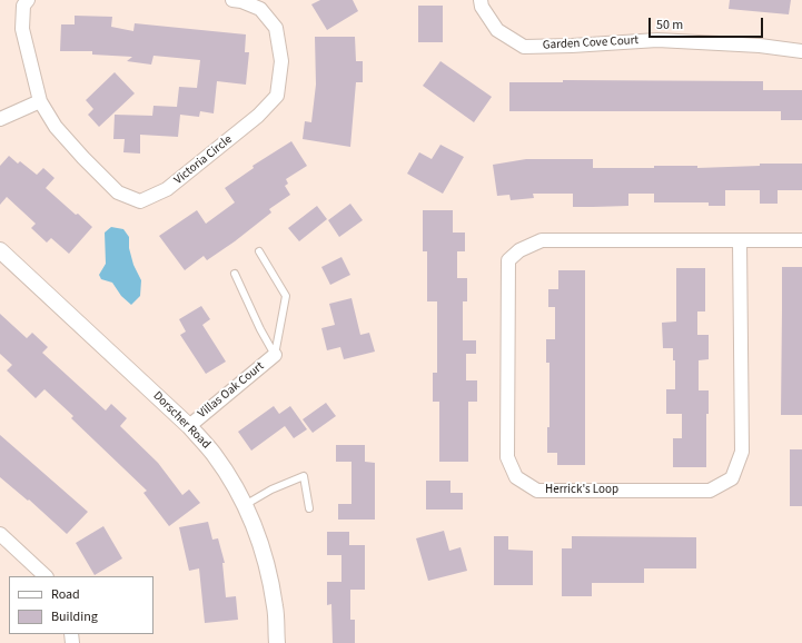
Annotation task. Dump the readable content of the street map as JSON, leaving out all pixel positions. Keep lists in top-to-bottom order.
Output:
{
  "streets": {
    "street": [
      "Garden Cove Court",
      "Victoria Circle",
      "Villas Oak Court",
      "Dorscher Road",
      "Herrick's Loop"
    ]
  },
  "crossings": [
    ["Villas Oak Court", "Dorscher Road"]
  ],
  "legend": ["Road", "Building"],
  "scale_bar": "50 m"
}
